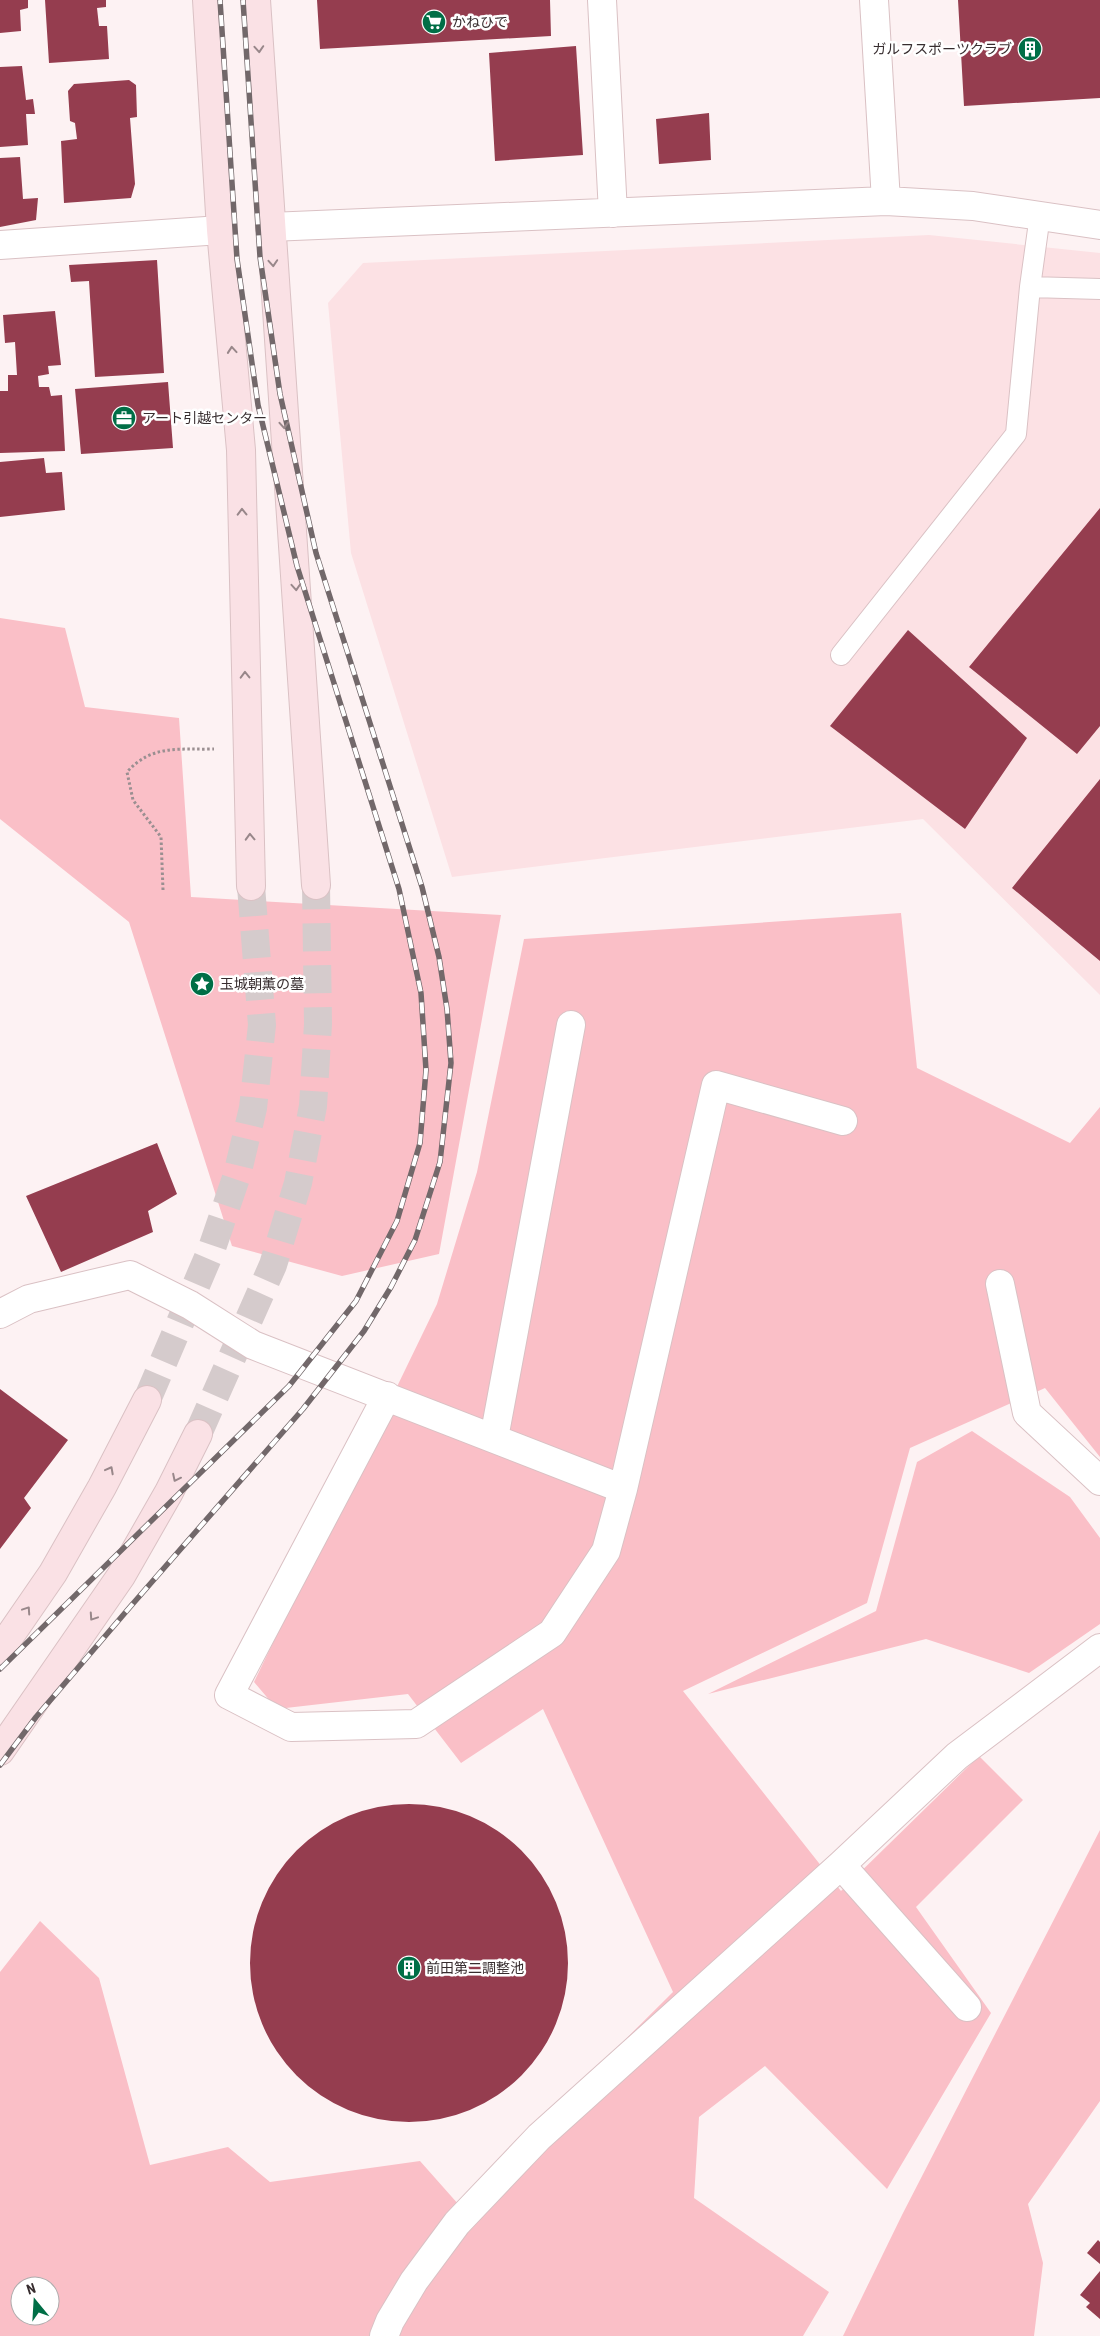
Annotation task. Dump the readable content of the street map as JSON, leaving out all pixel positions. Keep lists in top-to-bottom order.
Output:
{
  "places": {
    "supermarket": ["かねひで"],
    "building": ["ガルフスポーツクラブ", "前田第二調整池"],
    "office": ["アート引越センター"],
    "place": ["玉城朝薫の墓"]
  },
  "north": "top"
}
